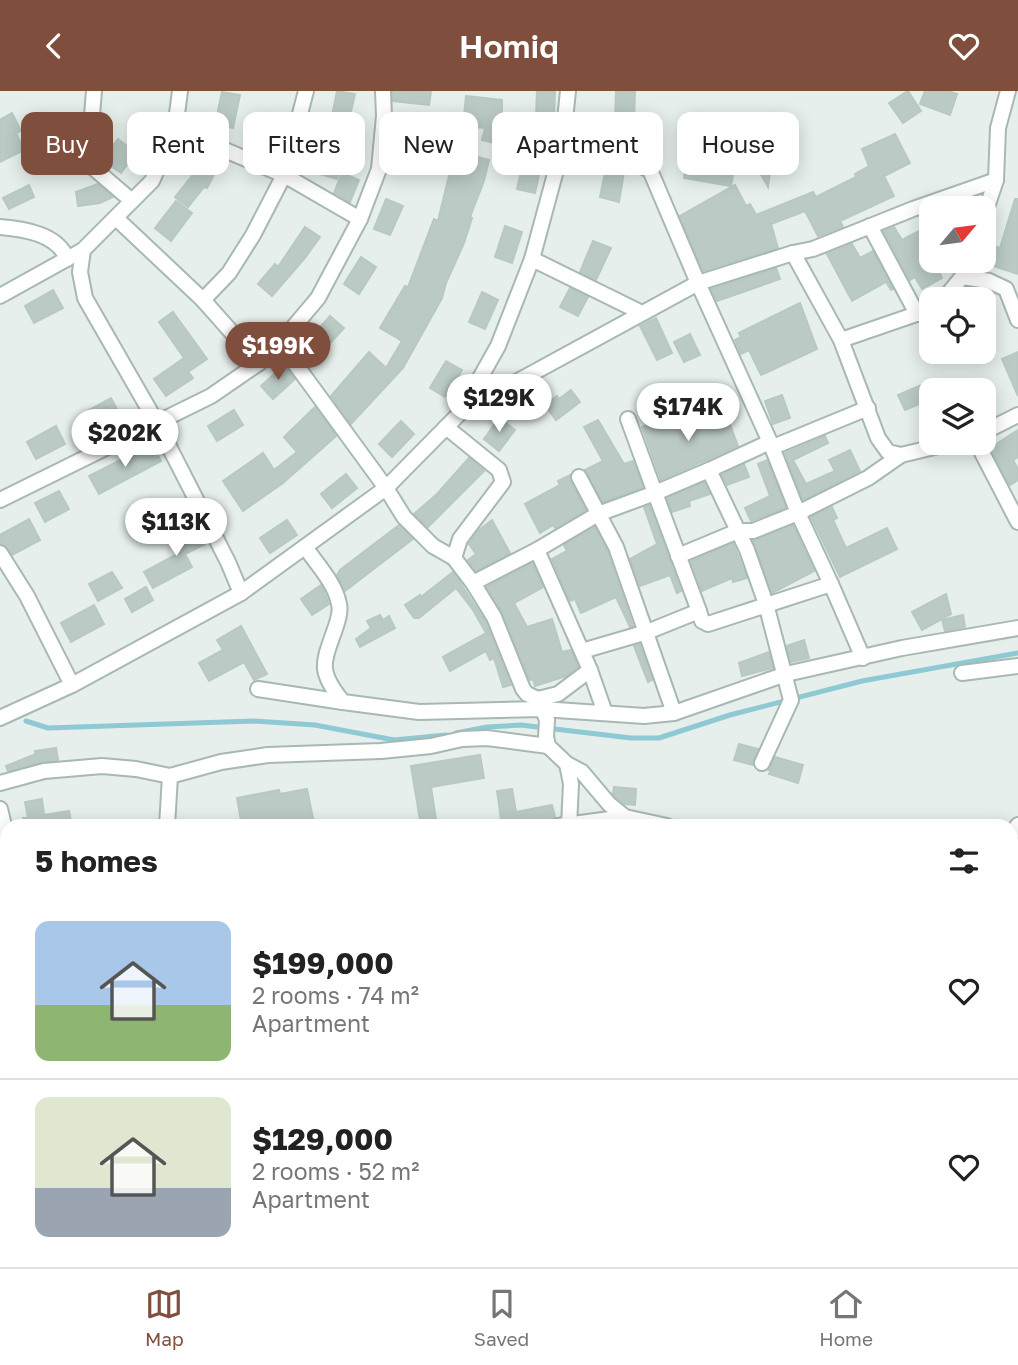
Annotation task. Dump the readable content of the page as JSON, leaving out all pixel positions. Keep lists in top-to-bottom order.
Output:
{
  "north": "top right",
  "page": {
    "header": "Homiq",
    "chip": [
      "Buy",
      "Rent",
      "Filters",
      "New",
      "Apartment",
      "House"
    ],
    "price": [
      "$199K",
      "$129K",
      "$174K",
      "$202K",
      "$113K"
    ],
    "heading": "5 homes",
    "list": [
      {
        "name": "$199,000",
        "note": "2 rooms · 74 m² · Apartment"
      },
      {
        "name": "$129,000",
        "note": "2 rooms · 52 m² · Apartment"
      }
    ],
    "tabs": ["Map", "Saved", "Home"]
  }
}
